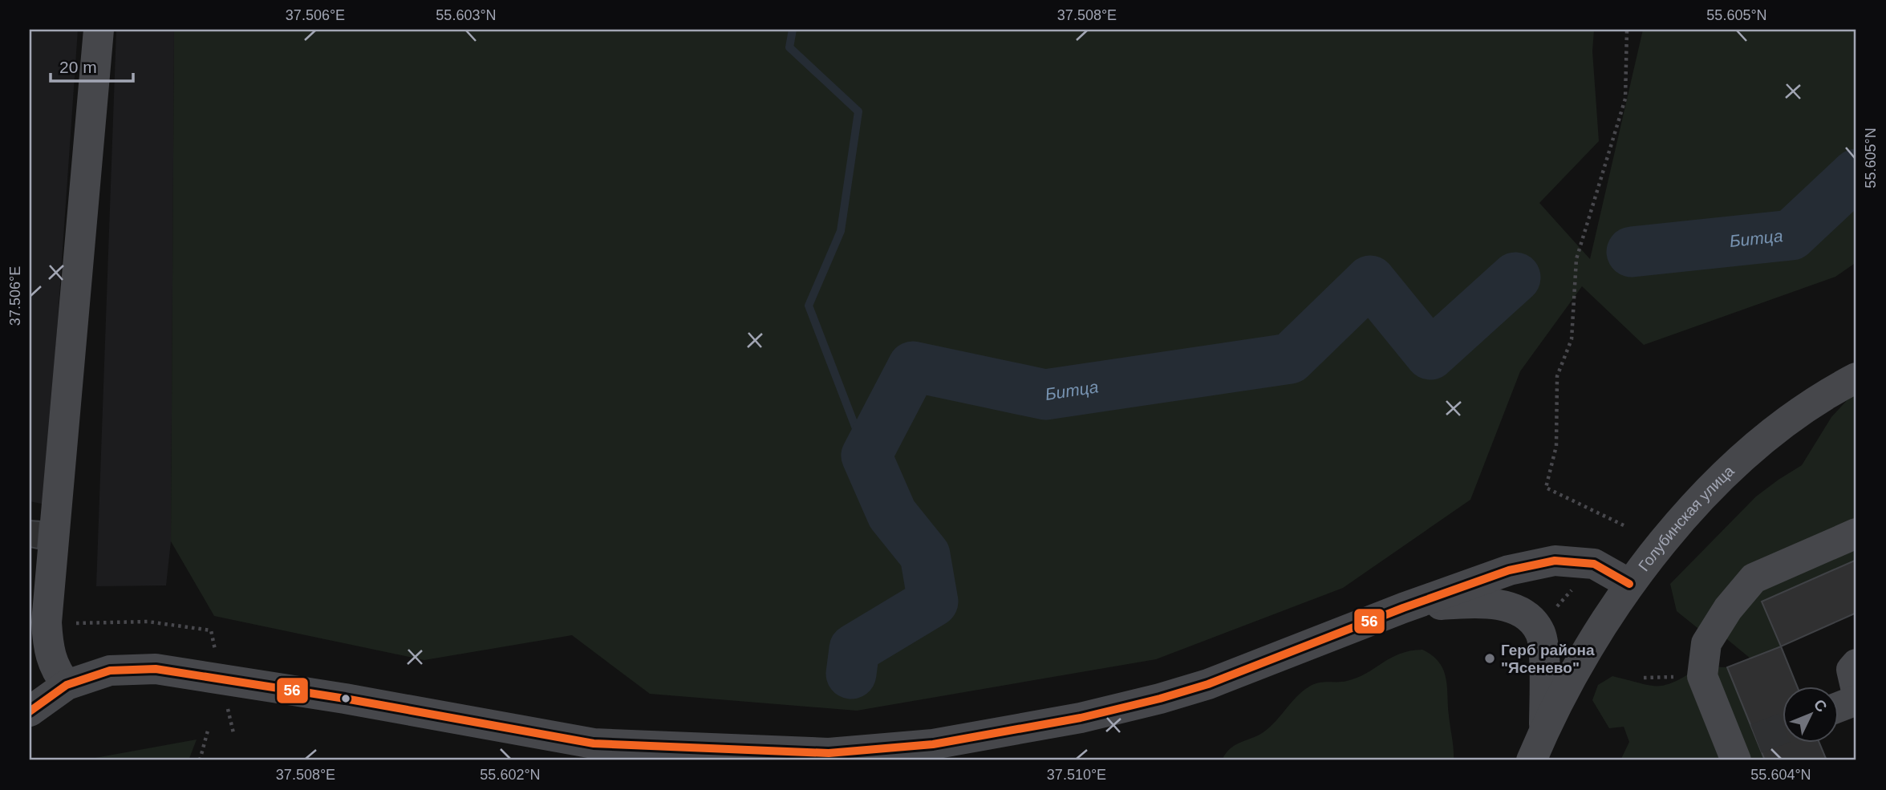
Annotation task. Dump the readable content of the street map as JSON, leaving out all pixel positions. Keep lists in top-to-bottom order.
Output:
{
  "streets": {
    "street": ["Голубинская улица"]
  },
  "water": ["Битца"],
  "places": ["Герб района \"Ясенево\""],
  "lines": ["transit line 56"],
  "scale_bar": "20 m",
  "north": "top right",
  "coordinates": [
    "37.506°E",
    "55.603°N",
    "37.508°E",
    "55.605°N",
    "55.602°N",
    "37.510°E",
    "55.604°N"
  ]
}
